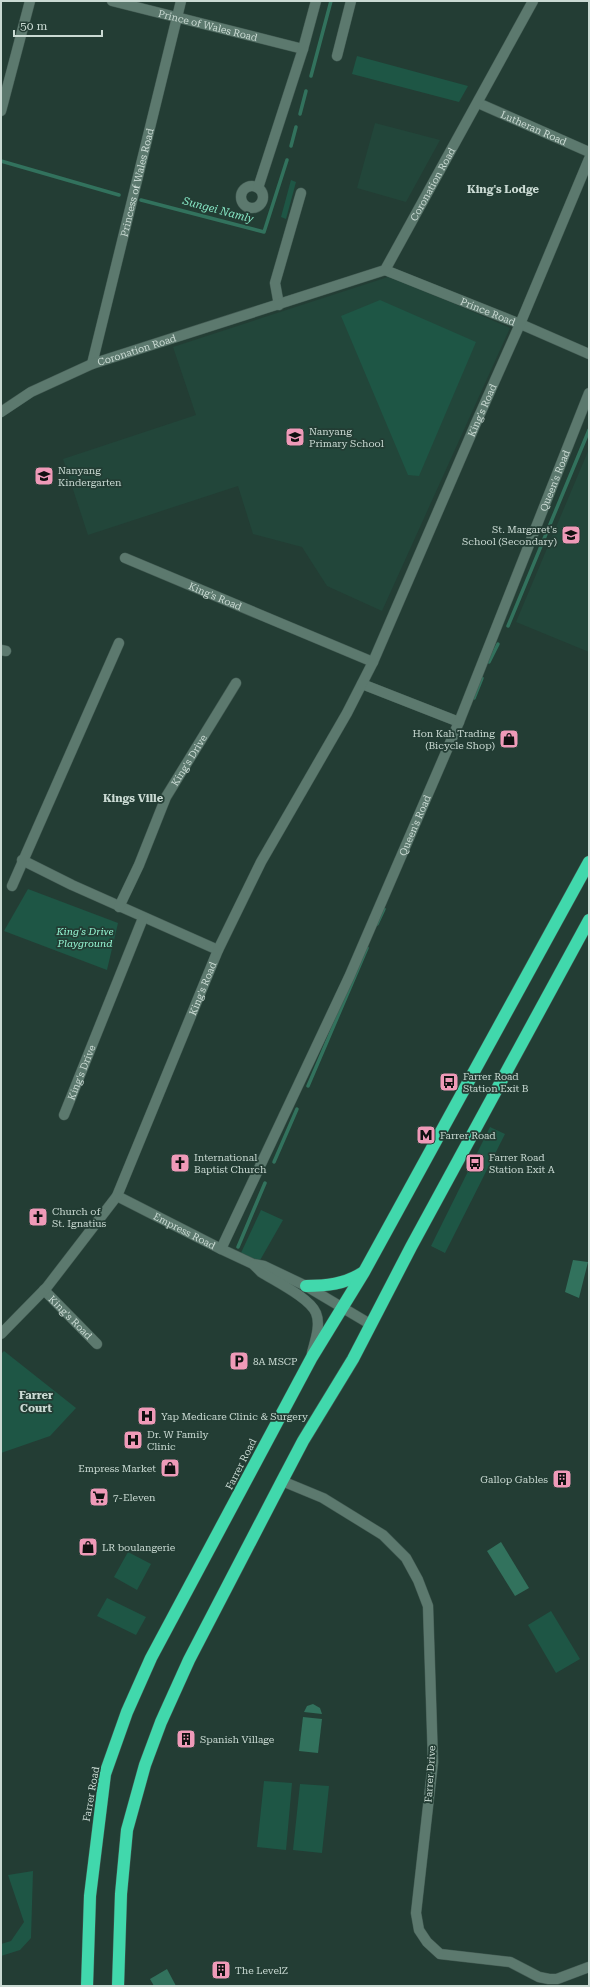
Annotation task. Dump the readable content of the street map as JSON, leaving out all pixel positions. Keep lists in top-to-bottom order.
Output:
{
  "streets": {
    "highway": ["Farrer Road"],
    "street": [
      "Prince of Wales Road",
      "Lutheran Road",
      "Princess of Wales Road",
      "Coronation Road",
      "Prince Road",
      "King's Road",
      "Queen's Road",
      "King's Drive",
      "Empress Road",
      "Farrer Drive"
    ]
  },
  "crossings": [
    ["Prince of Wales Road", "Princess of Wales Road"],
    ["Lutheran Road", "Coronation Road"],
    ["Princess of Wales Road", "Coronation Road"],
    ["Coronation Road", "Prince Road"],
    ["Prince Road", "King's Road"],
    ["King's Road", "Empress Road"],
    ["Queen's Road", "Empress Road"],
    ["Empress Road", "Farrer Road"]
  ],
  "districts": ["King's Lodge", "Kings Ville", "Farrer Court"],
  "water": ["Sungei Namly"],
  "parks": ["King's Drive Playground"],
  "places": {
    "school or university": ["Nanyang Primary School", "Nanyang Kindergarten", "St. Margaret's School (Secondary)"],
    "shop": ["Hon Kah Trading (Bicycle Shop)", "Empress Market", "LR boulangerie"],
    "bus stop": ["Farrer Road Station Exit B", "Farrer Road Station Exit A"],
    "metro station": ["Farrer Road"],
    "church": ["International Baptist Church", "Church of St. Ignatius"],
    "parking": ["8A MSCP"],
    "hospital": ["Yap Medicare Clinic & Surgery", "Dr. W Family Clinic"],
    "building": ["Gallop Gables", "Spanish Village", "The LevelZ"],
    "supermarket": ["7-Eleven"]
  },
  "scale_bar": "50 m"
}
